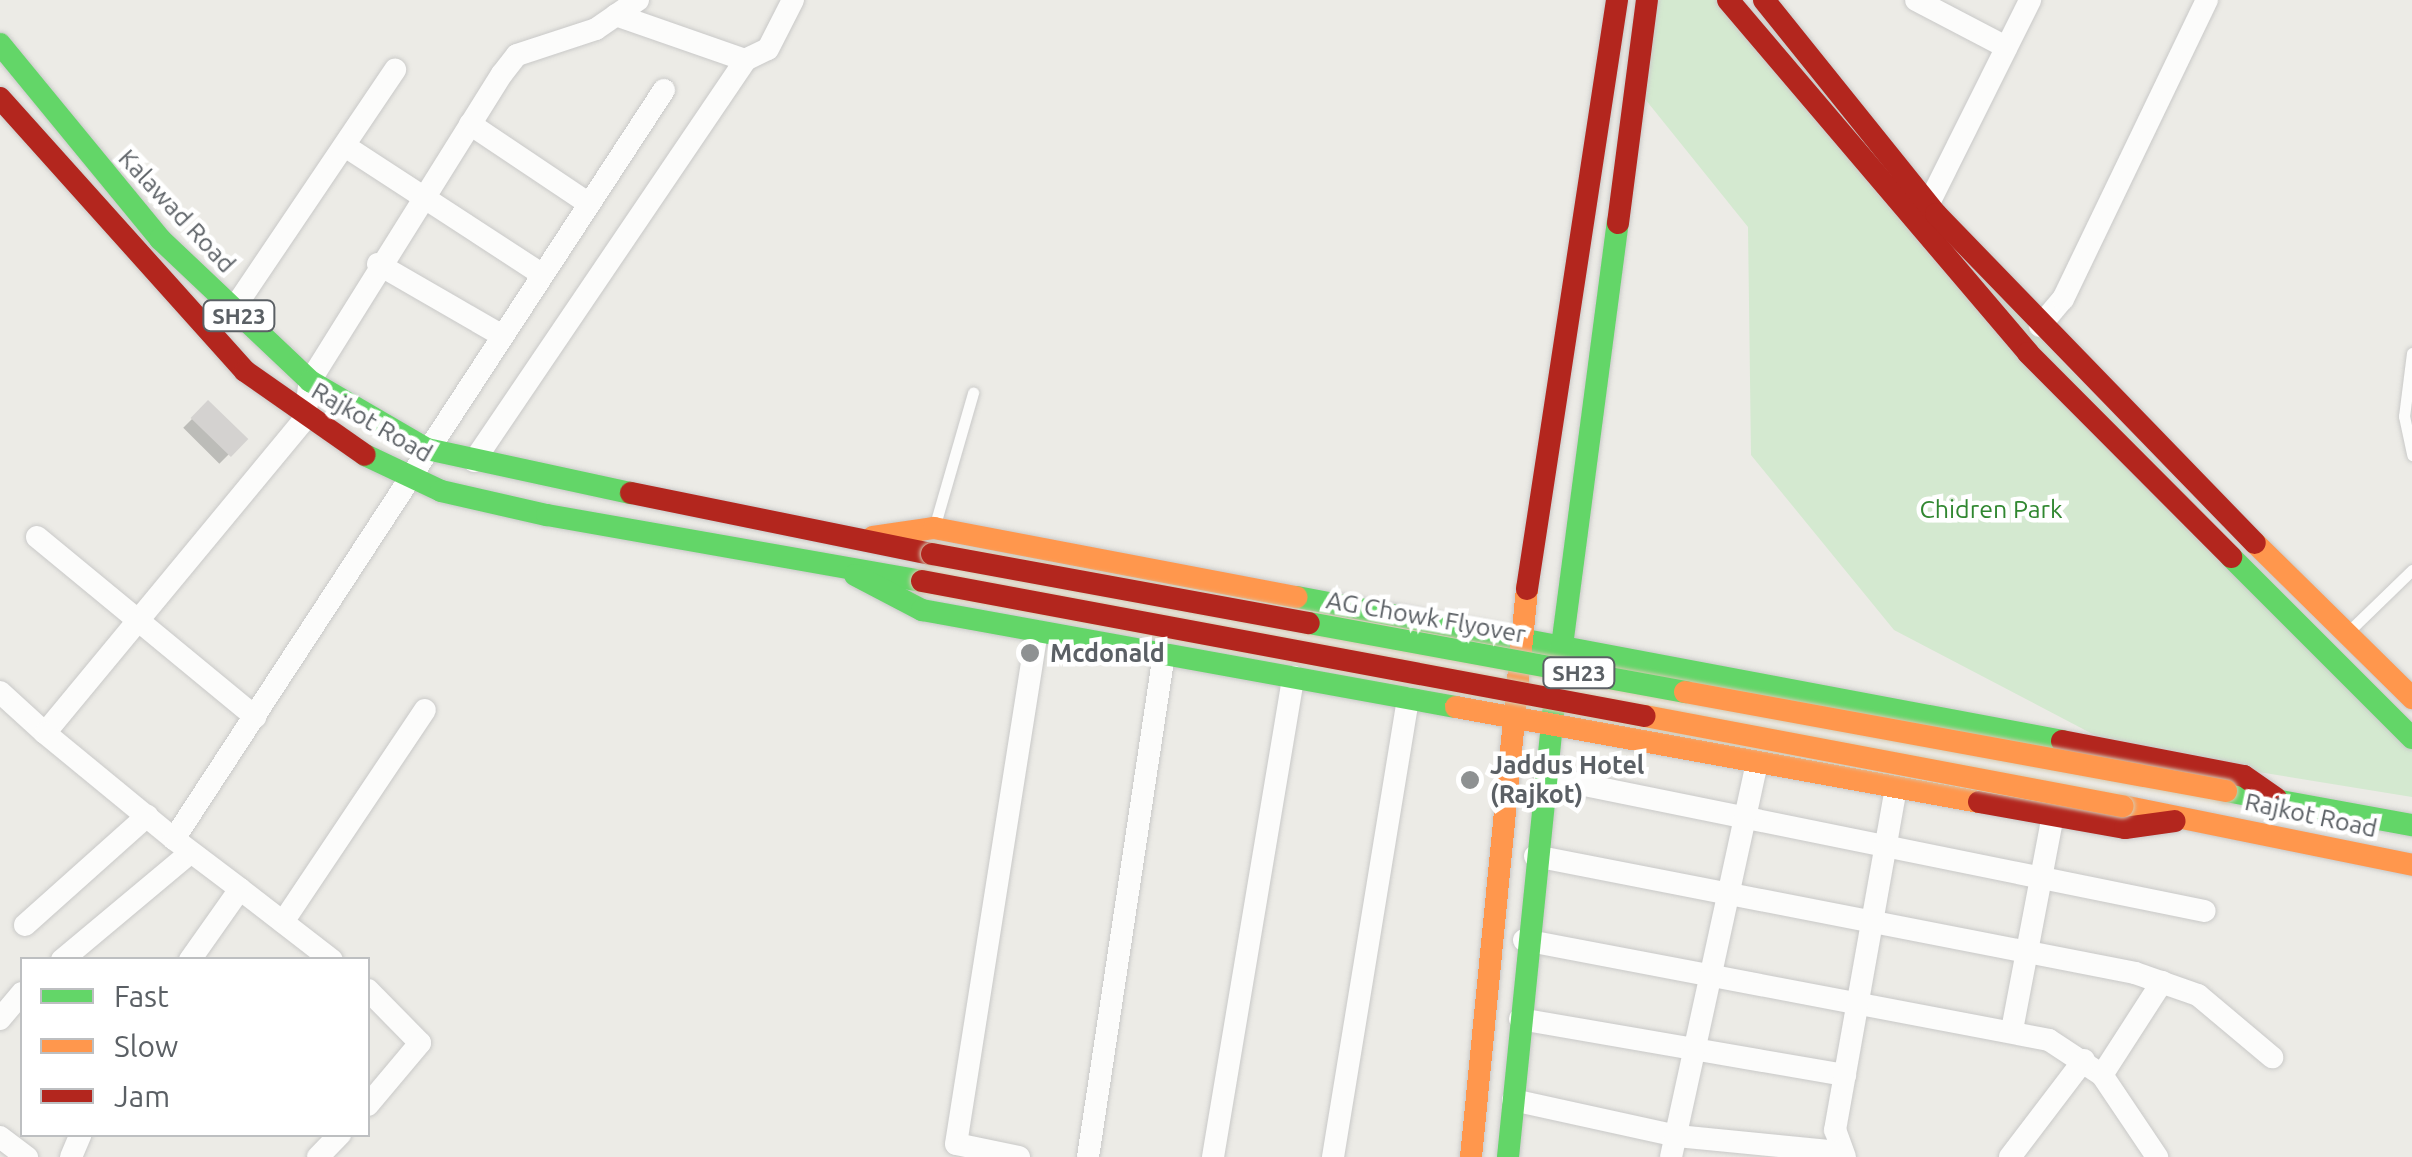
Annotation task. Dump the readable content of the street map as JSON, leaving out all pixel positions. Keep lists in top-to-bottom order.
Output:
{
  "streets": {
    "street": [
      "Kalawad Road",
      "SH23",
      "Rajkot Road",
      "AG Chowk Flyover"
    ]
  },
  "crossings": [
    ["Kalawad Road", "AG Chowk Flyover"],
    ["SH23", "Rajkot Road"],
    ["Rajkot Road", "AG Chowk Flyover"]
  ],
  "parks": ["Chidren Park"],
  "places": ["Mcdonald", "Jaddus Hotel (Rajkot)"],
  "legend": ["Fast", "Slow", "Jam"]
}
